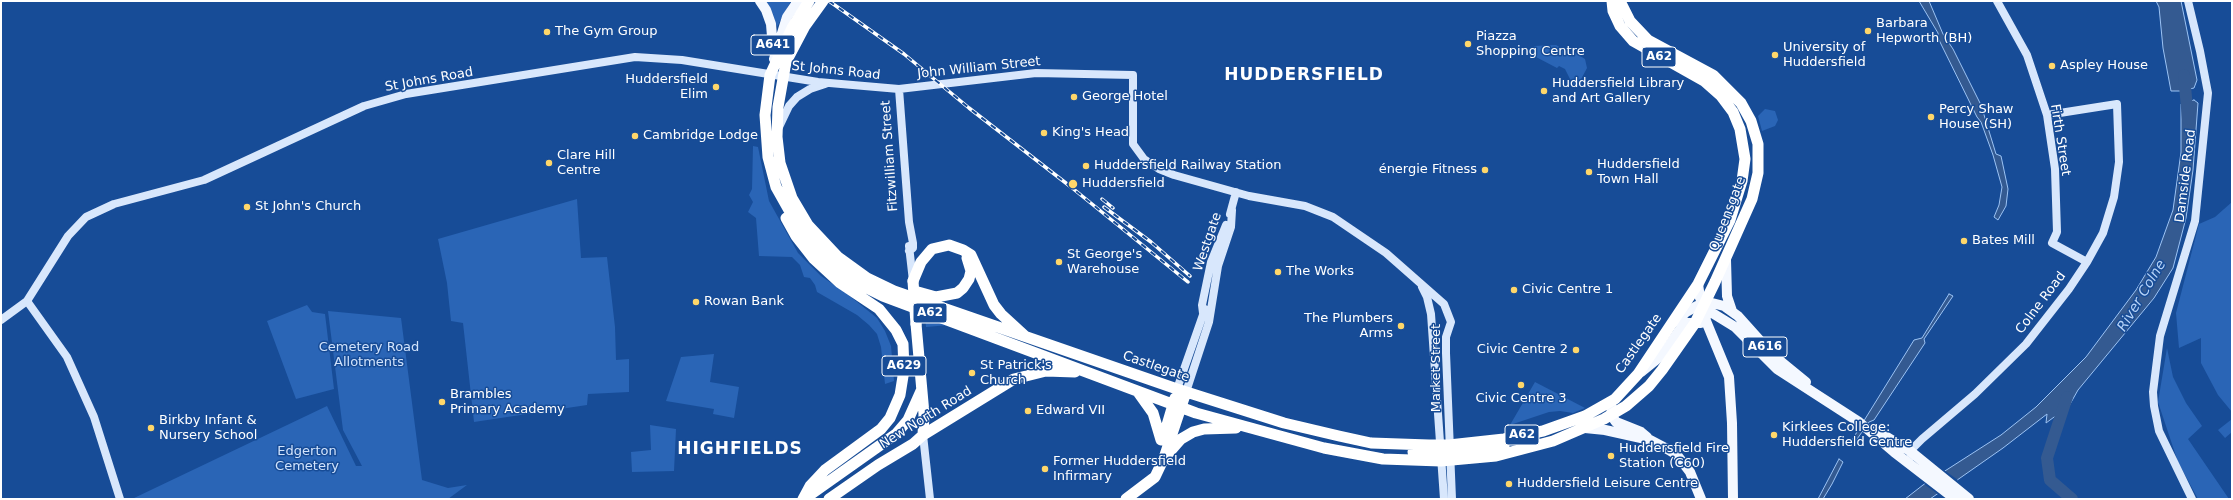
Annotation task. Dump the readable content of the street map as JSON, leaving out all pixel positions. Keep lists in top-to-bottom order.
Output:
{
  "streets": {
    "highway": [
      "A62",
      "Queensgate",
      "Castlegate",
      "A629",
      "New North Road"
    ],
    "main road": ["A641", "A616"],
    "street": [
      "John William Street",
      "St Johns Road",
      "Firth Street",
      "Fitzwilliam Street",
      "Damside Road",
      "Westgate",
      "Colne Road",
      "Market Street"
    ]
  },
  "crossings": [
    ["A641", "St Johns Road"],
    ["A641", "Castlegate"],
    ["A62", "Queensgate"],
    ["A62", "Castlegate"],
    ["A62", "A616"],
    ["A62", "Market Street"],
    ["John William Street", "St Johns Road"],
    ["John William Street", "Fitzwilliam Street"],
    ["John William Street", "Market Street"],
    ["St Johns Road", "Fitzwilliam Street"],
    ["St Johns Road", "Castlegate"],
    ["Firth Street", "Colne Road"],
    ["Fitzwilliam Street", "A629"],
    ["Queensgate", "Castlegate"],
    ["Queensgate", "A616"],
    ["Westgate", "Market Street"],
    ["Colne Road", "A616"],
    ["Castlegate", "A629"],
    ["Castlegate", "Market Street"],
    ["Castlegate", "New North Road"],
    ["A629", "New North Road"]
  ],
  "districts": ["HUDDERSFIELD", "HIGHFIELDS"],
  "water": ["River Colne"],
  "parks": ["Cemetery Road Allotments", "Edgerton Cemetery"],
  "places": [
    "Barbara Hepworth (BH)",
    "The Gym Group",
    "Piazza Shopping Centre",
    "University of Huddersfield",
    "Aspley House",
    "Huddersfield Elim",
    "Huddersfield Library and Art Gallery",
    "George Hotel",
    "Percy Shaw House (SH)",
    "King's Head",
    "Cambridge Lodge",
    "Clare Hill Centre",
    "Huddersfield Railway Station",
    "énergie Fitness",
    "Huddersfield Town Hall",
    "Huddersfield",
    "St John's Church",
    "Bates Mill",
    "St George's Warehouse",
    "The Works",
    "Civic Centre 1",
    "Rowan Bank",
    "The Plumbers Arms",
    "Civic Centre 2",
    "St Patrick's Church",
    "Civic Centre 3",
    "Brambles Primary Academy",
    "Edward VII",
    "Birkby Infant & Nursery School",
    "Kirklees College: Huddersfield Centre",
    "Huddersfield Fire Station (C60)",
    "Former Huddersfield Infirmary",
    "Huddersfield Leisure Centre"
  ]
}
